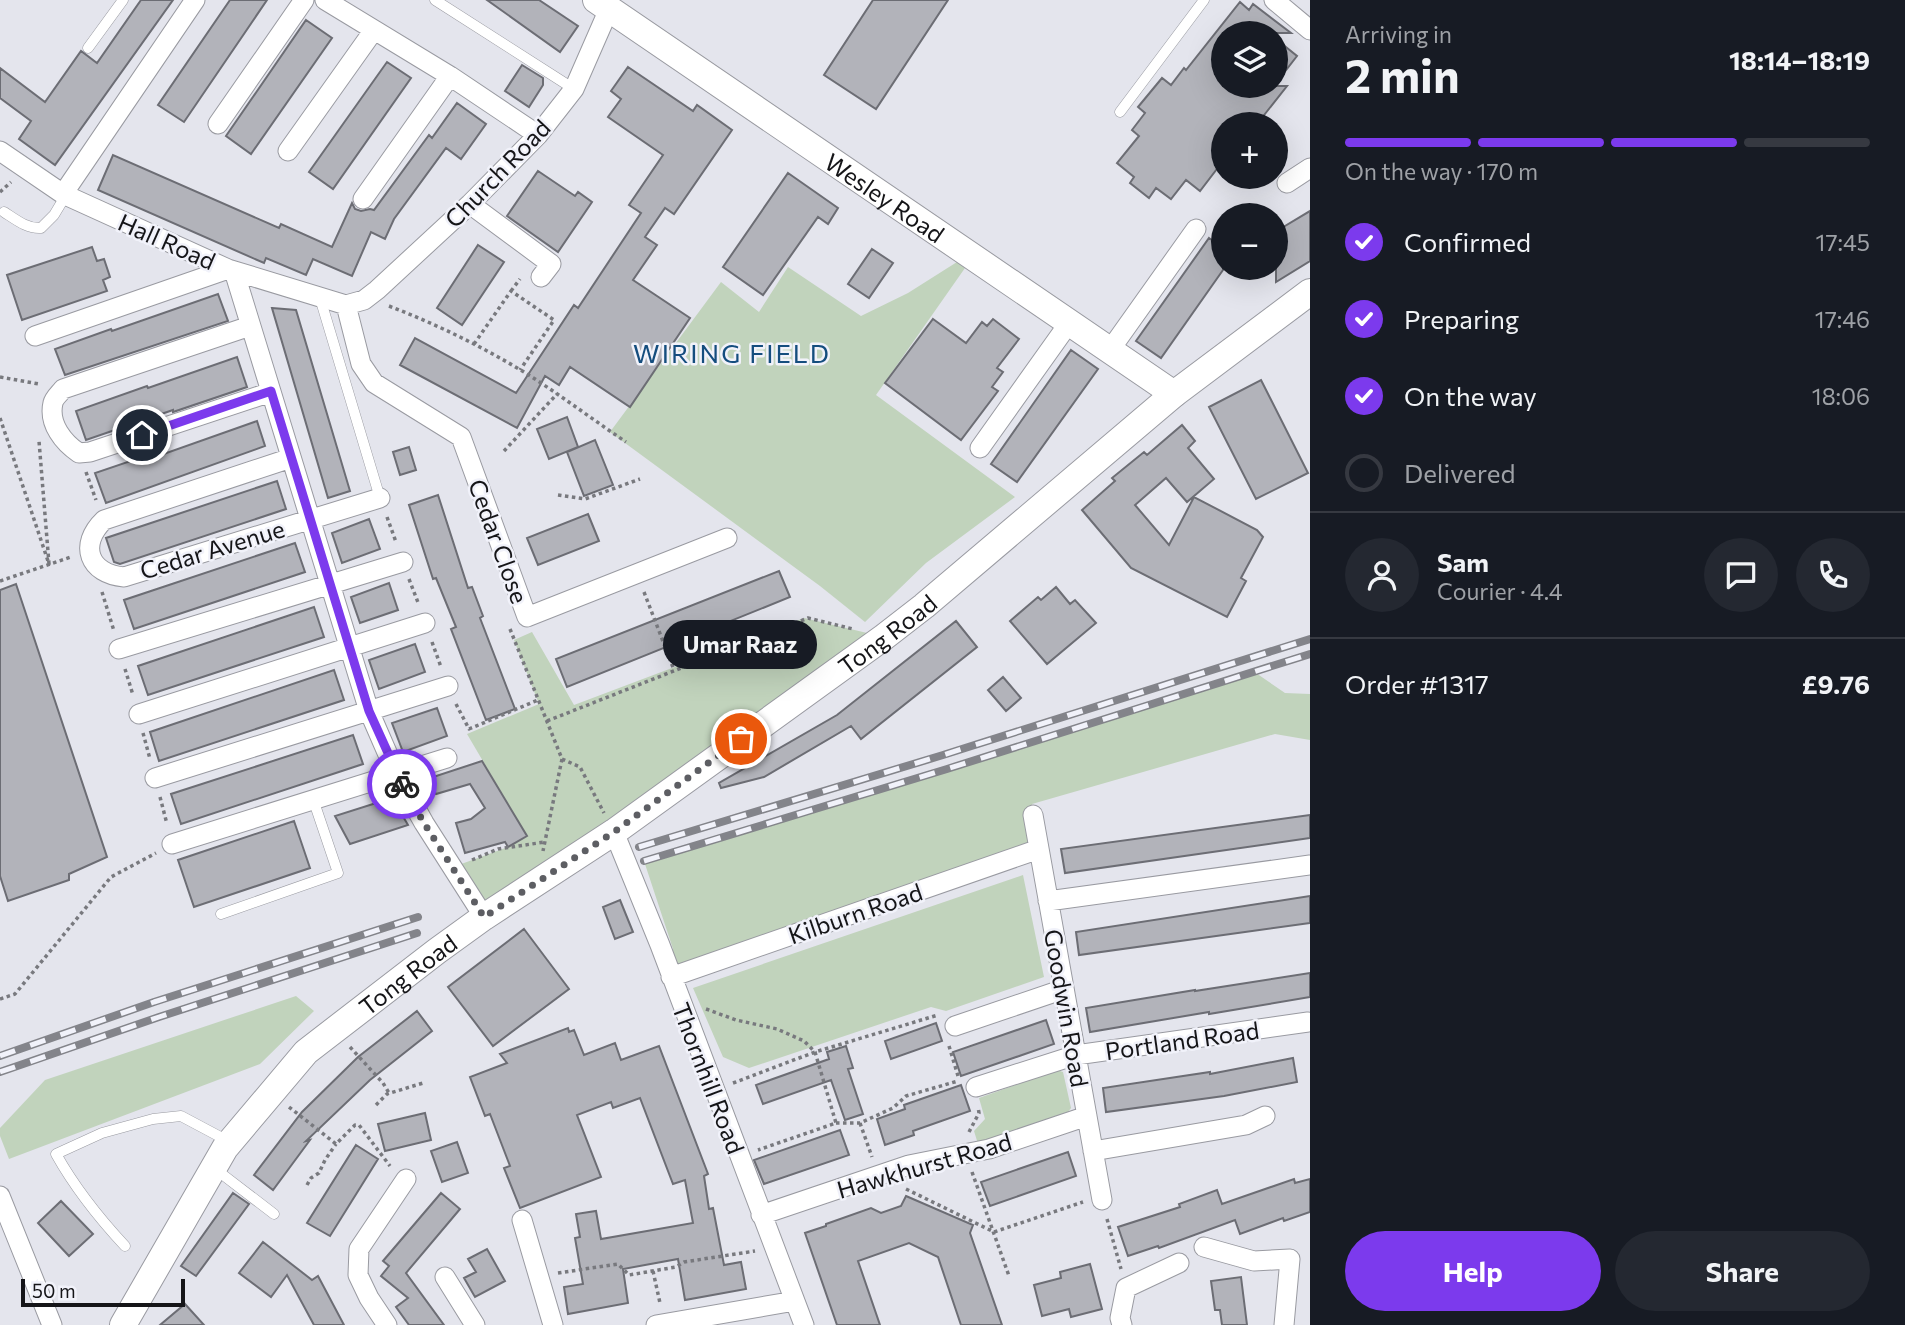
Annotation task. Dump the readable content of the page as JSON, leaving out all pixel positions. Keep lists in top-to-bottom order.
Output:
{
  "streets": {
    "main road": ["Wesley Road", "Tong Road"],
    "street": [
      "Church Road",
      "Hall Road",
      "Cedar Close",
      "Cedar Avenue",
      "Kilburn Road",
      "Goodwin Road",
      "Portland Road",
      "Thornhill Road",
      "Hawkhurst Road"
    ]
  },
  "crossings": [
    ["Church Road", "Wesley Road"],
    ["Church Road", "Hall Road"],
    ["Church Road", "Cedar Close"],
    ["Wesley Road", "Tong Road"],
    ["Hall Road", "Cedar Close"],
    ["Tong Road", "Thornhill Road"],
    ["Kilburn Road", "Goodwin Road"],
    ["Kilburn Road", "Thornhill Road"],
    ["Goodwin Road", "Portland Road"],
    ["Goodwin Road", "Hawkhurst Road"],
    ["Thornhill Road", "Hawkhurst Road"]
  ],
  "districts": ["WIRING FIELD"],
  "places": ["Umar Raaz"],
  "scale_bar": "50 m",
  "page": {
    "heading": ["2 min", "Arriving in", "18:14–18:19"],
    "panel": [
      "Sam",
      "Courier · 4.4",
      "Order #1317",
      "£9.76"
    ],
    "map_buttons": ["+", "−"],
    "bar": "On the way · 170 m",
    "list": [
      ["Confirmed", "17:45"],
      ["Preparing", "17:46"],
      ["On the way", "18:06"],
      "Delivered"
    ],
    "bubble": "Umar Raaz",
    "buttons": ["Help", "Share"],
    "scale": "50 m"
  }
}
